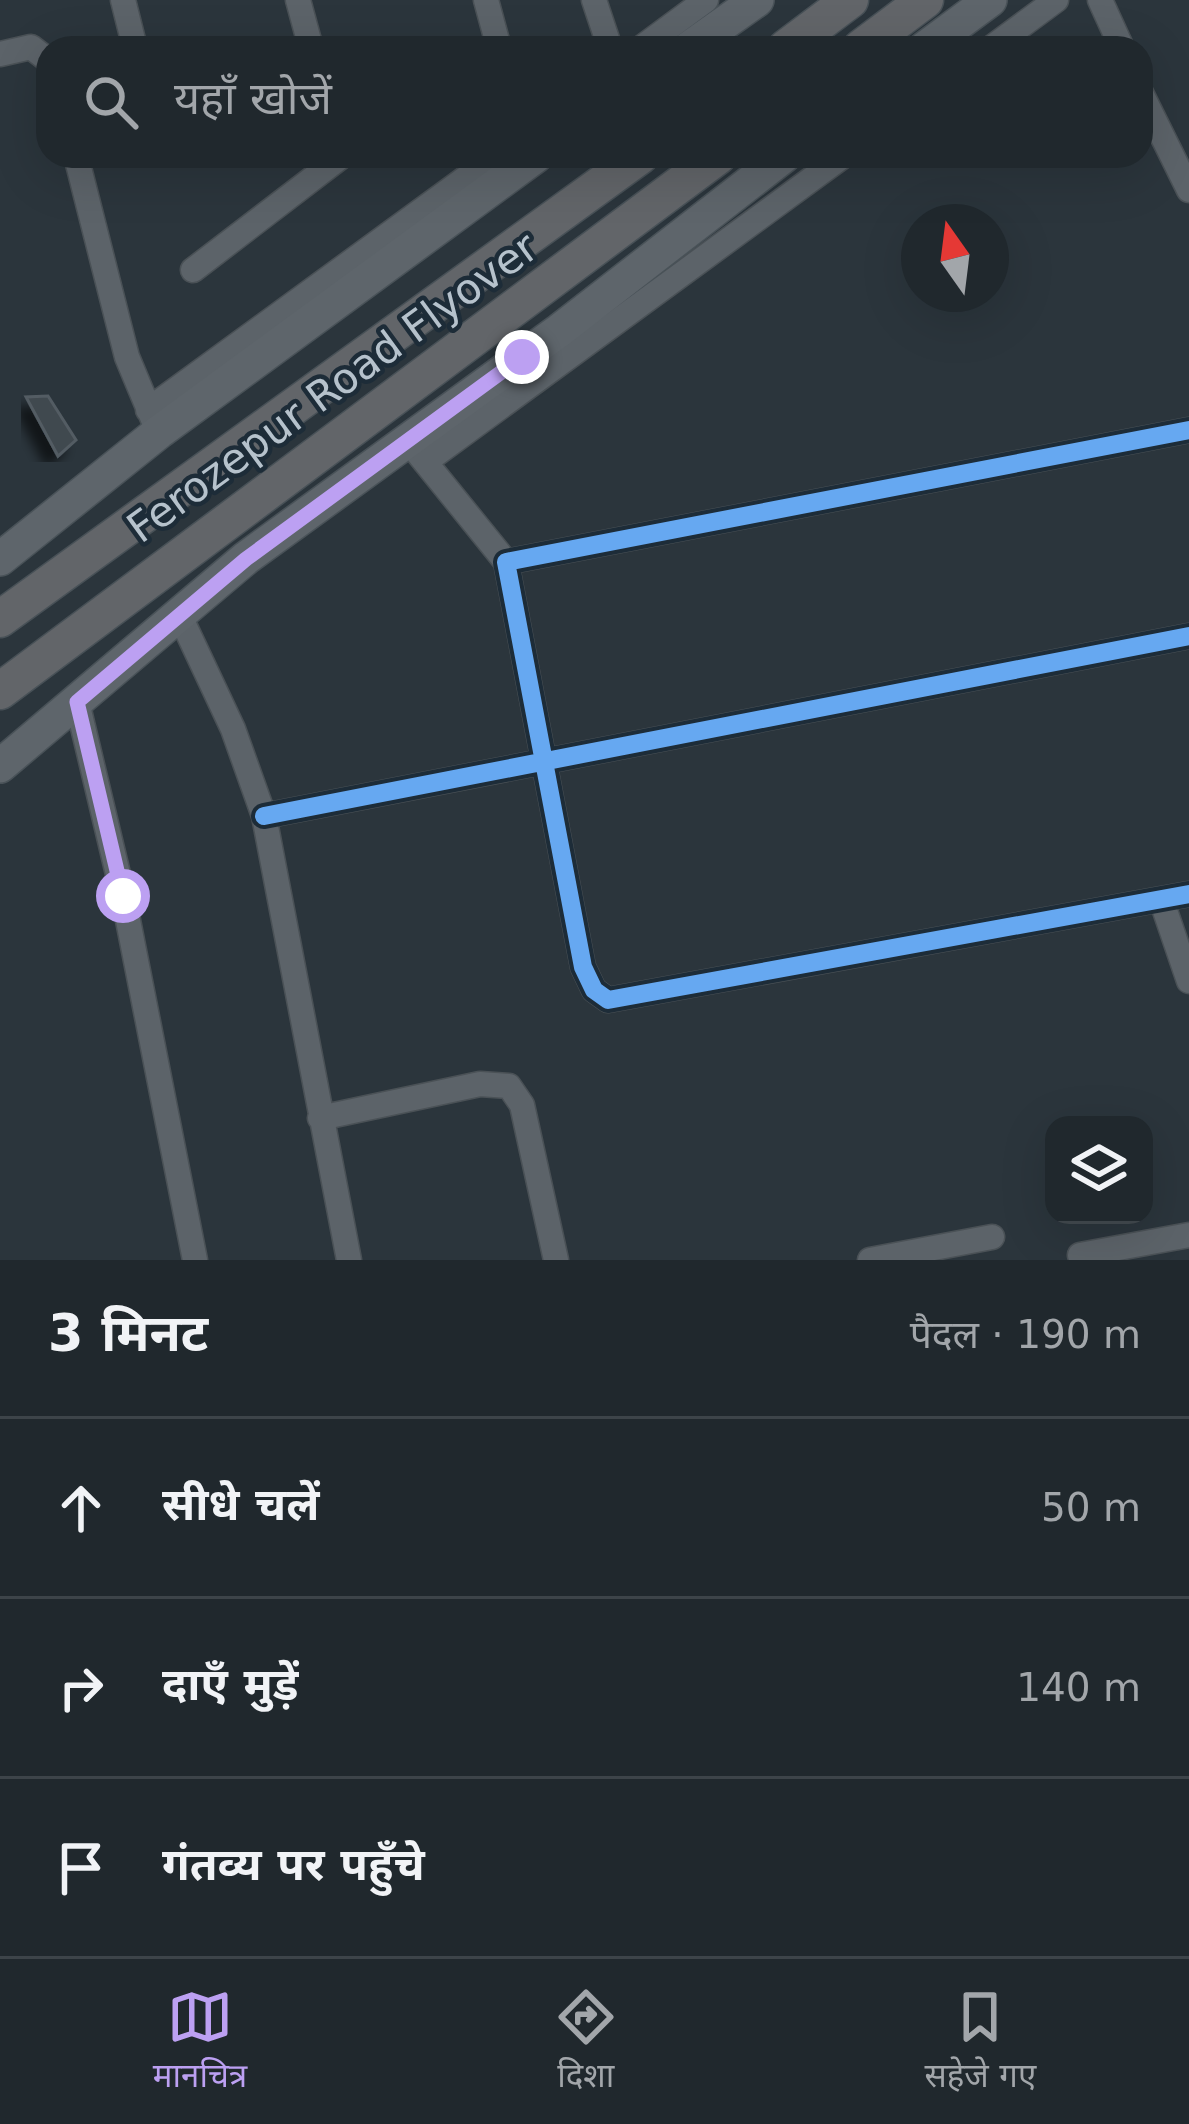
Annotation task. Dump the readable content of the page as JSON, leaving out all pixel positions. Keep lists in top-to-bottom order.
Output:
{
  "streets": {
    "highway": ["Ferozepur Road Flyover"]
  },
  "north": "top",
  "page": {
    "search": "यहाँ खोजें",
    "heading": ["3 मिनट", "पैदल · 190 m"],
    "list": [
      ["सीधे चलें", "50 m"],
      ["दाएँ मुड़ें", "140 m"],
      "गंतव्य पर पहुँचे"
    ],
    "nav": ["मानचित्र", "दिशा", "सहेजे गए"]
  }
}
